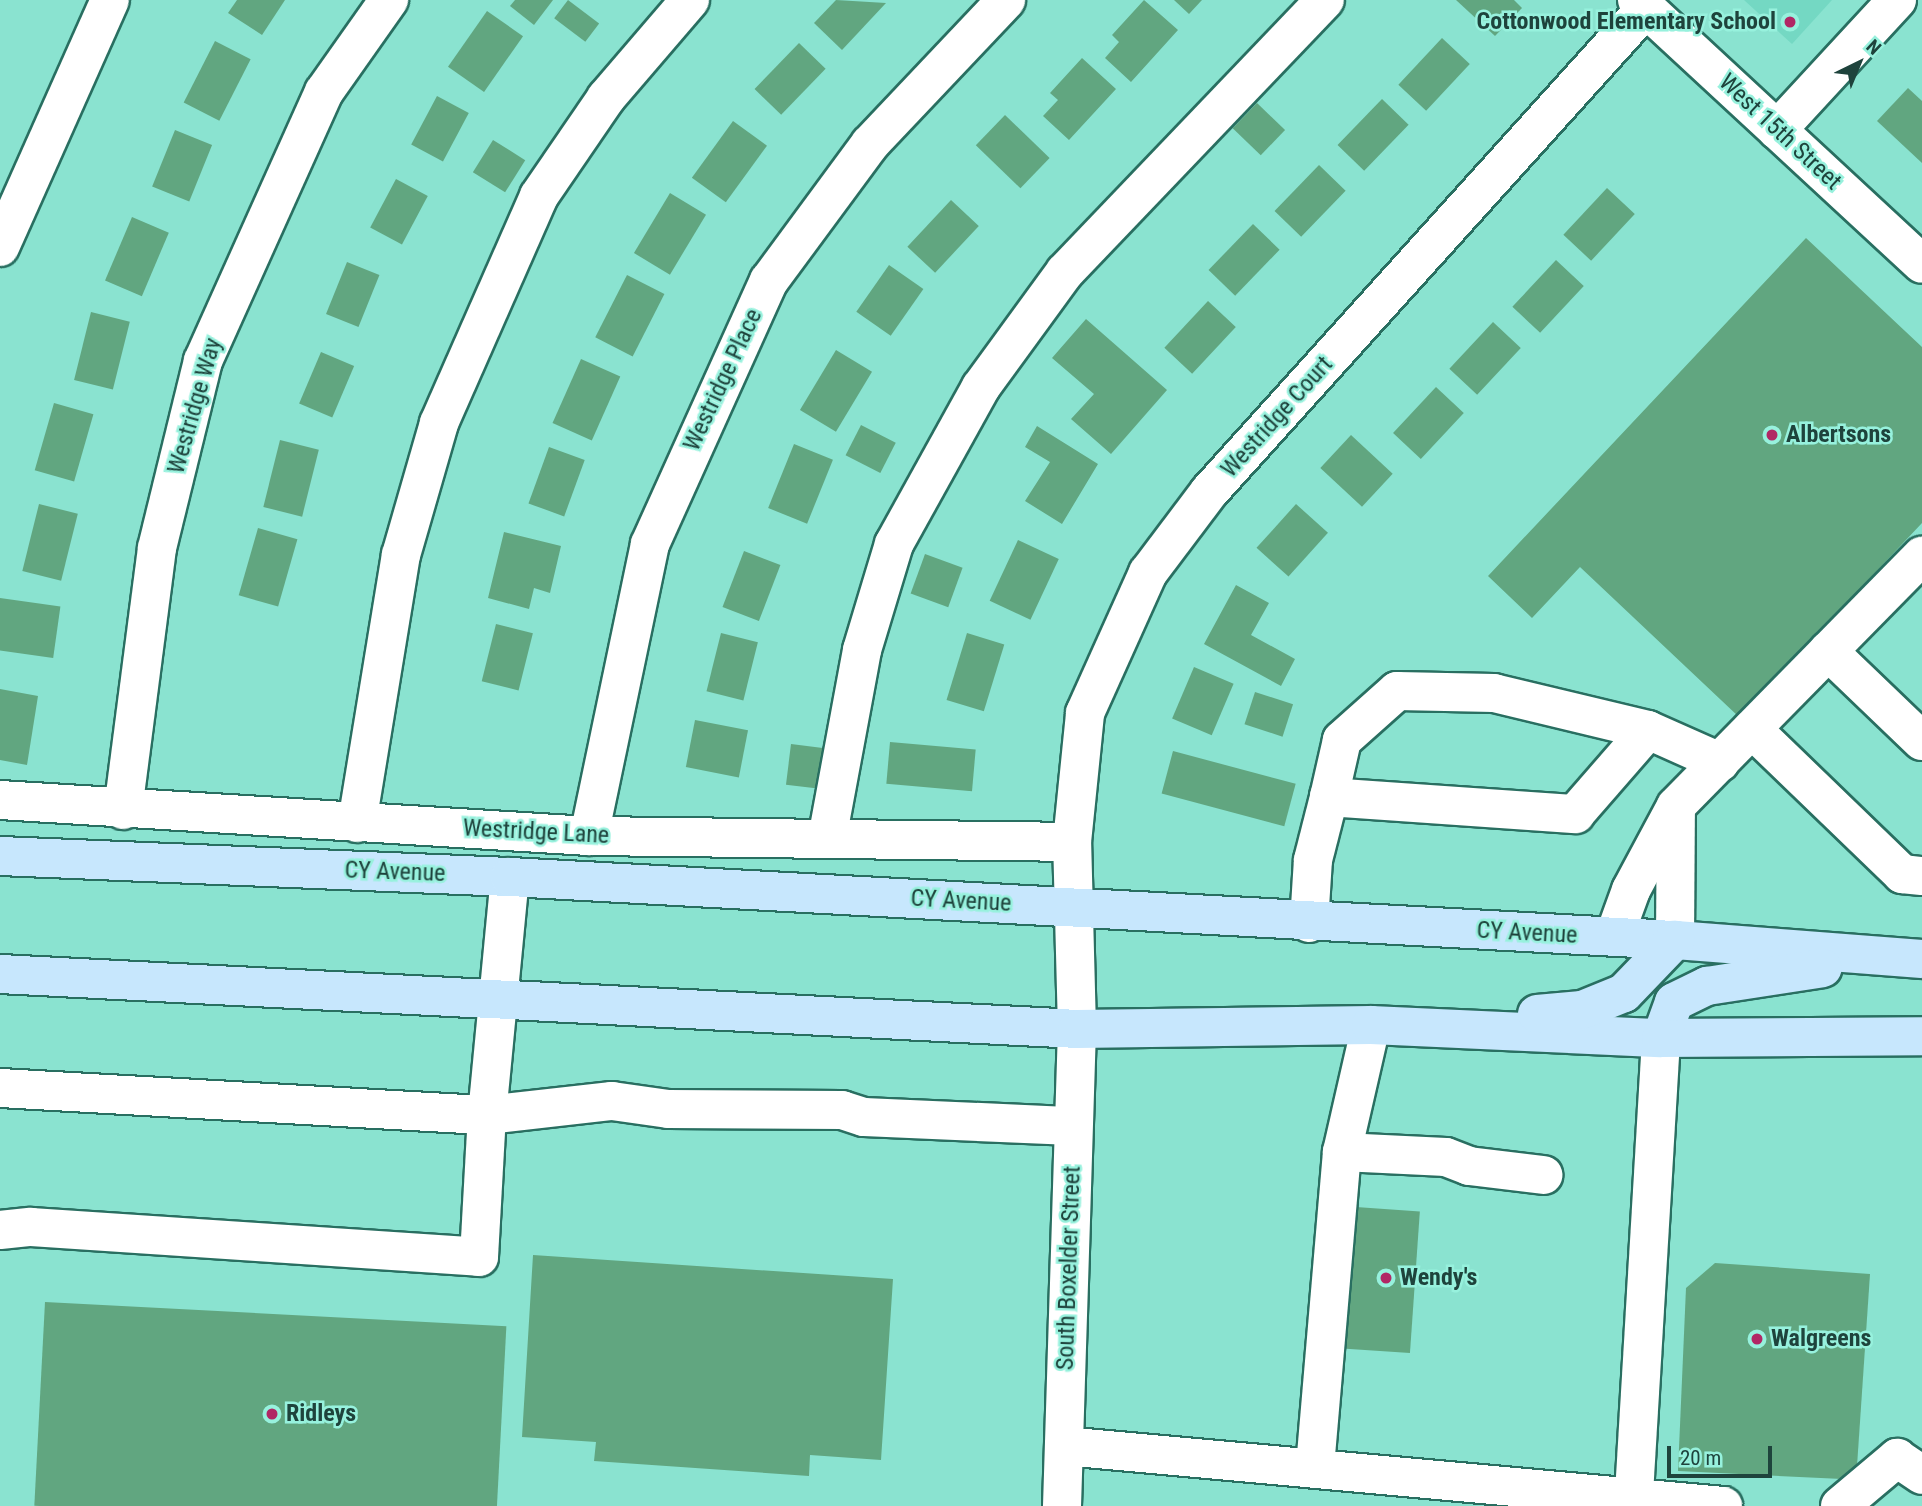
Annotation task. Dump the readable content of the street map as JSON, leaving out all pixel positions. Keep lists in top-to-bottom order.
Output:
{
  "streets": {
    "main road": ["CY Avenue"],
    "street": [
      "West 15th Street",
      "Westridge Place",
      "Westridge Way",
      "Westridge Court",
      "Westridge Lane",
      "South Boxelder Street"
    ]
  },
  "crossings": [
    ["West 15th Street", "Westridge Court"],
    ["Westridge Place", "Westridge Lane"],
    ["Westridge Way", "Westridge Lane"],
    ["Westridge Court", "Westridge Lane"],
    ["Westridge Court", "CY Avenue"],
    ["Westridge Court", "South Boxelder Street"]
  ],
  "places": [
    "Cottonwood Elementary School",
    "Albertsons",
    "Wendy's",
    "Walgreens",
    "Ridleys"
  ],
  "scale_bar": "20 m",
  "north": "top right"
}
